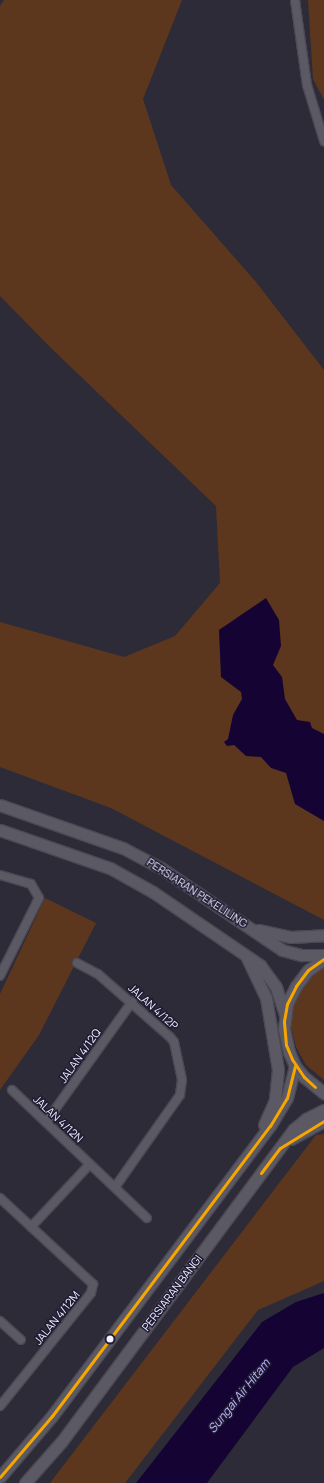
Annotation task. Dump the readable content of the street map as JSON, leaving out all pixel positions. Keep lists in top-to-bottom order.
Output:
{
  "streets": {
    "main road": ["PERSIARAN PEKELILING", "PERSIARAN BANGI"],
    "street": [
      "JALAN 4/12P",
      "JALAN 4/12Q",
      "JALAN 4/12N",
      "JALAN 4/12M"
    ]
  },
  "crossings": [
    ["JALAN 4/12P", "JALAN 4/12Q"],
    ["JALAN 4/12P", "JALAN 4/12N"],
    ["JALAN 4/12Q", "JALAN 4/12N"]
  ],
  "water": ["Sungai Air Hitam"]
}
